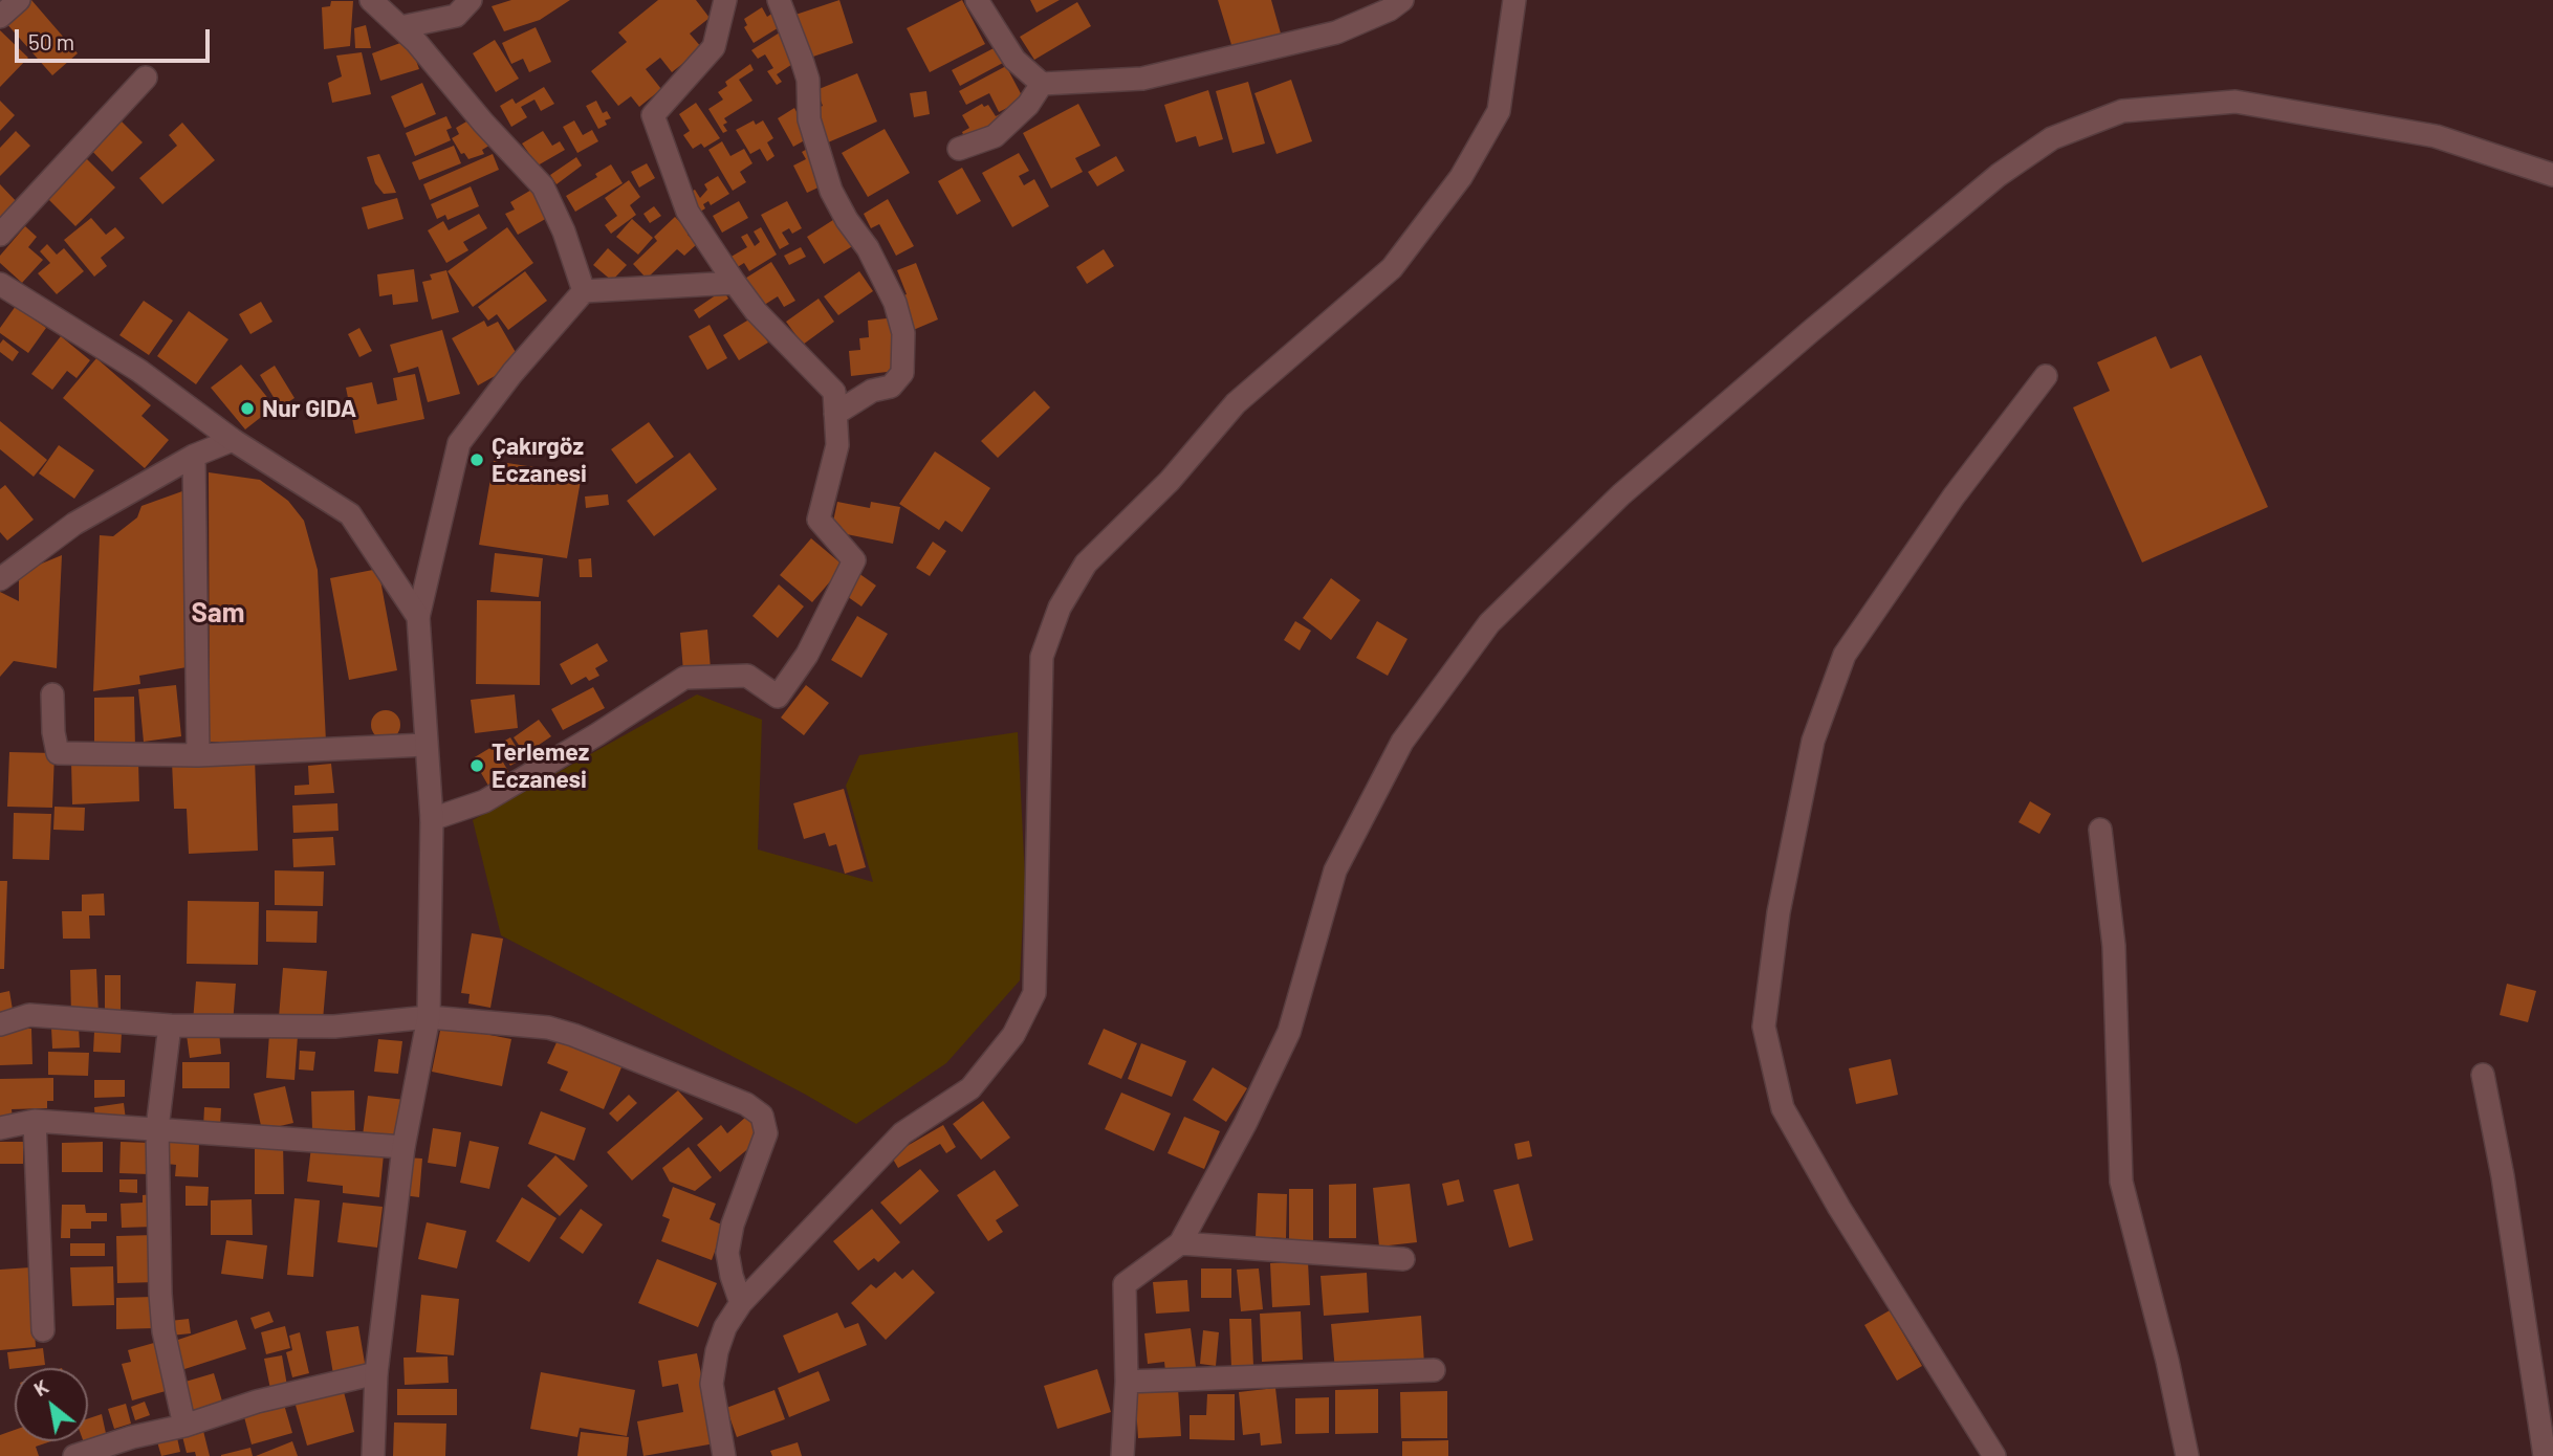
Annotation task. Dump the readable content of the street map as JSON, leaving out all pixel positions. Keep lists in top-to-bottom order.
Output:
{
  "districts": ["Sam"],
  "places": ["Nur GIDA", "Çakırgöz Eczanesi", "Terlemez Eczanesi"],
  "scale_bar": "50 m",
  "north": "top left"
}
